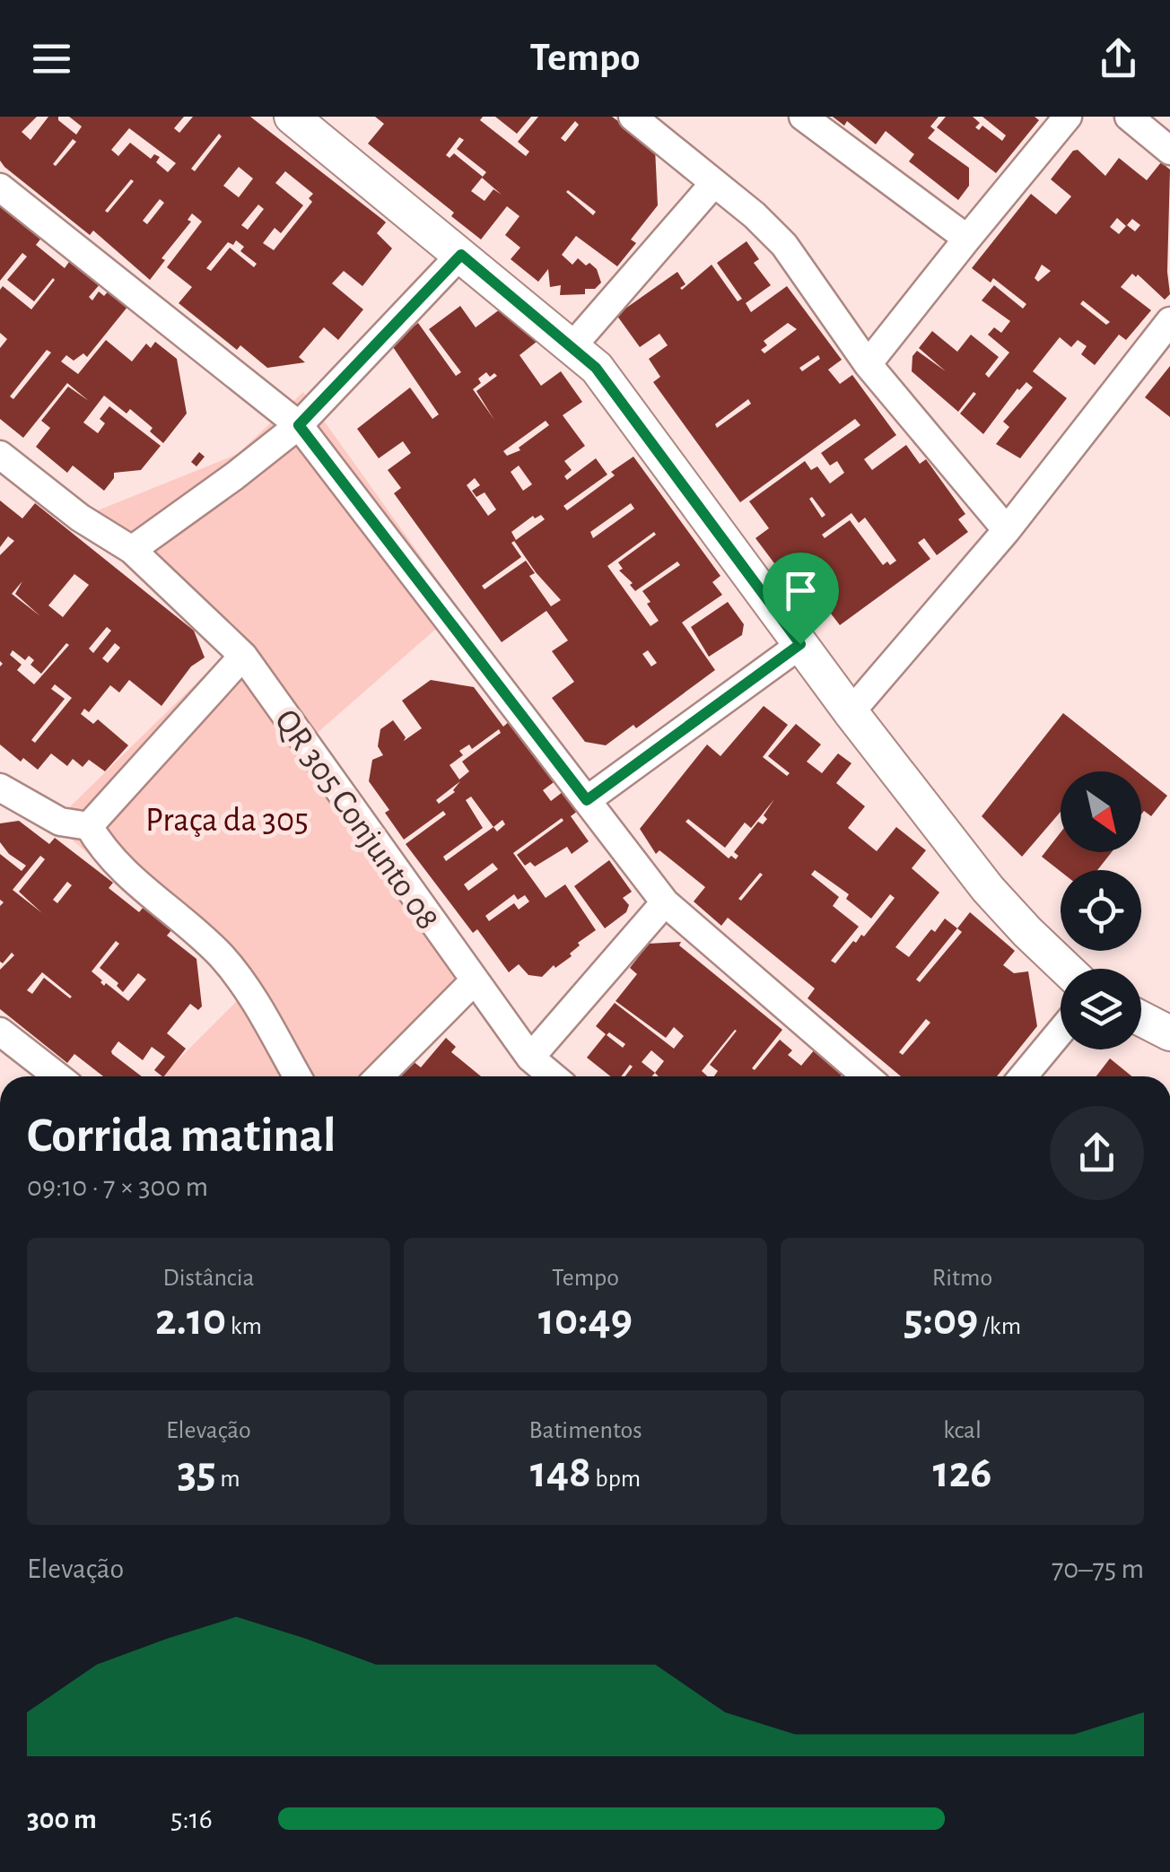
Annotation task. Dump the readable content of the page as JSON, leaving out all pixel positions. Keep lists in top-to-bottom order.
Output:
{
  "streets": {
    "street": ["QR 305 Conjunto 08"]
  },
  "parks": ["Praça da 305"],
  "north": "bottom right",
  "page": {
    "header": "Tempo",
    "heading": ["Corrida matinal", "09:10 · 7 × 300 m"],
    "stats": [
      ["Distância", "2.10 km"],
      ["Tempo", "10:49"],
      ["Ritmo", "5:09 /km"],
      ["Elevação", "35 m"],
      ["Batimentos", "148 bpm"],
      ["kcal", "126"]
    ],
    "chart": ["Elevação", "70–75 m"],
    "list": [
      {
        "name": "300 m",
        "note": "5:16"
      }
    ]
  }
}
